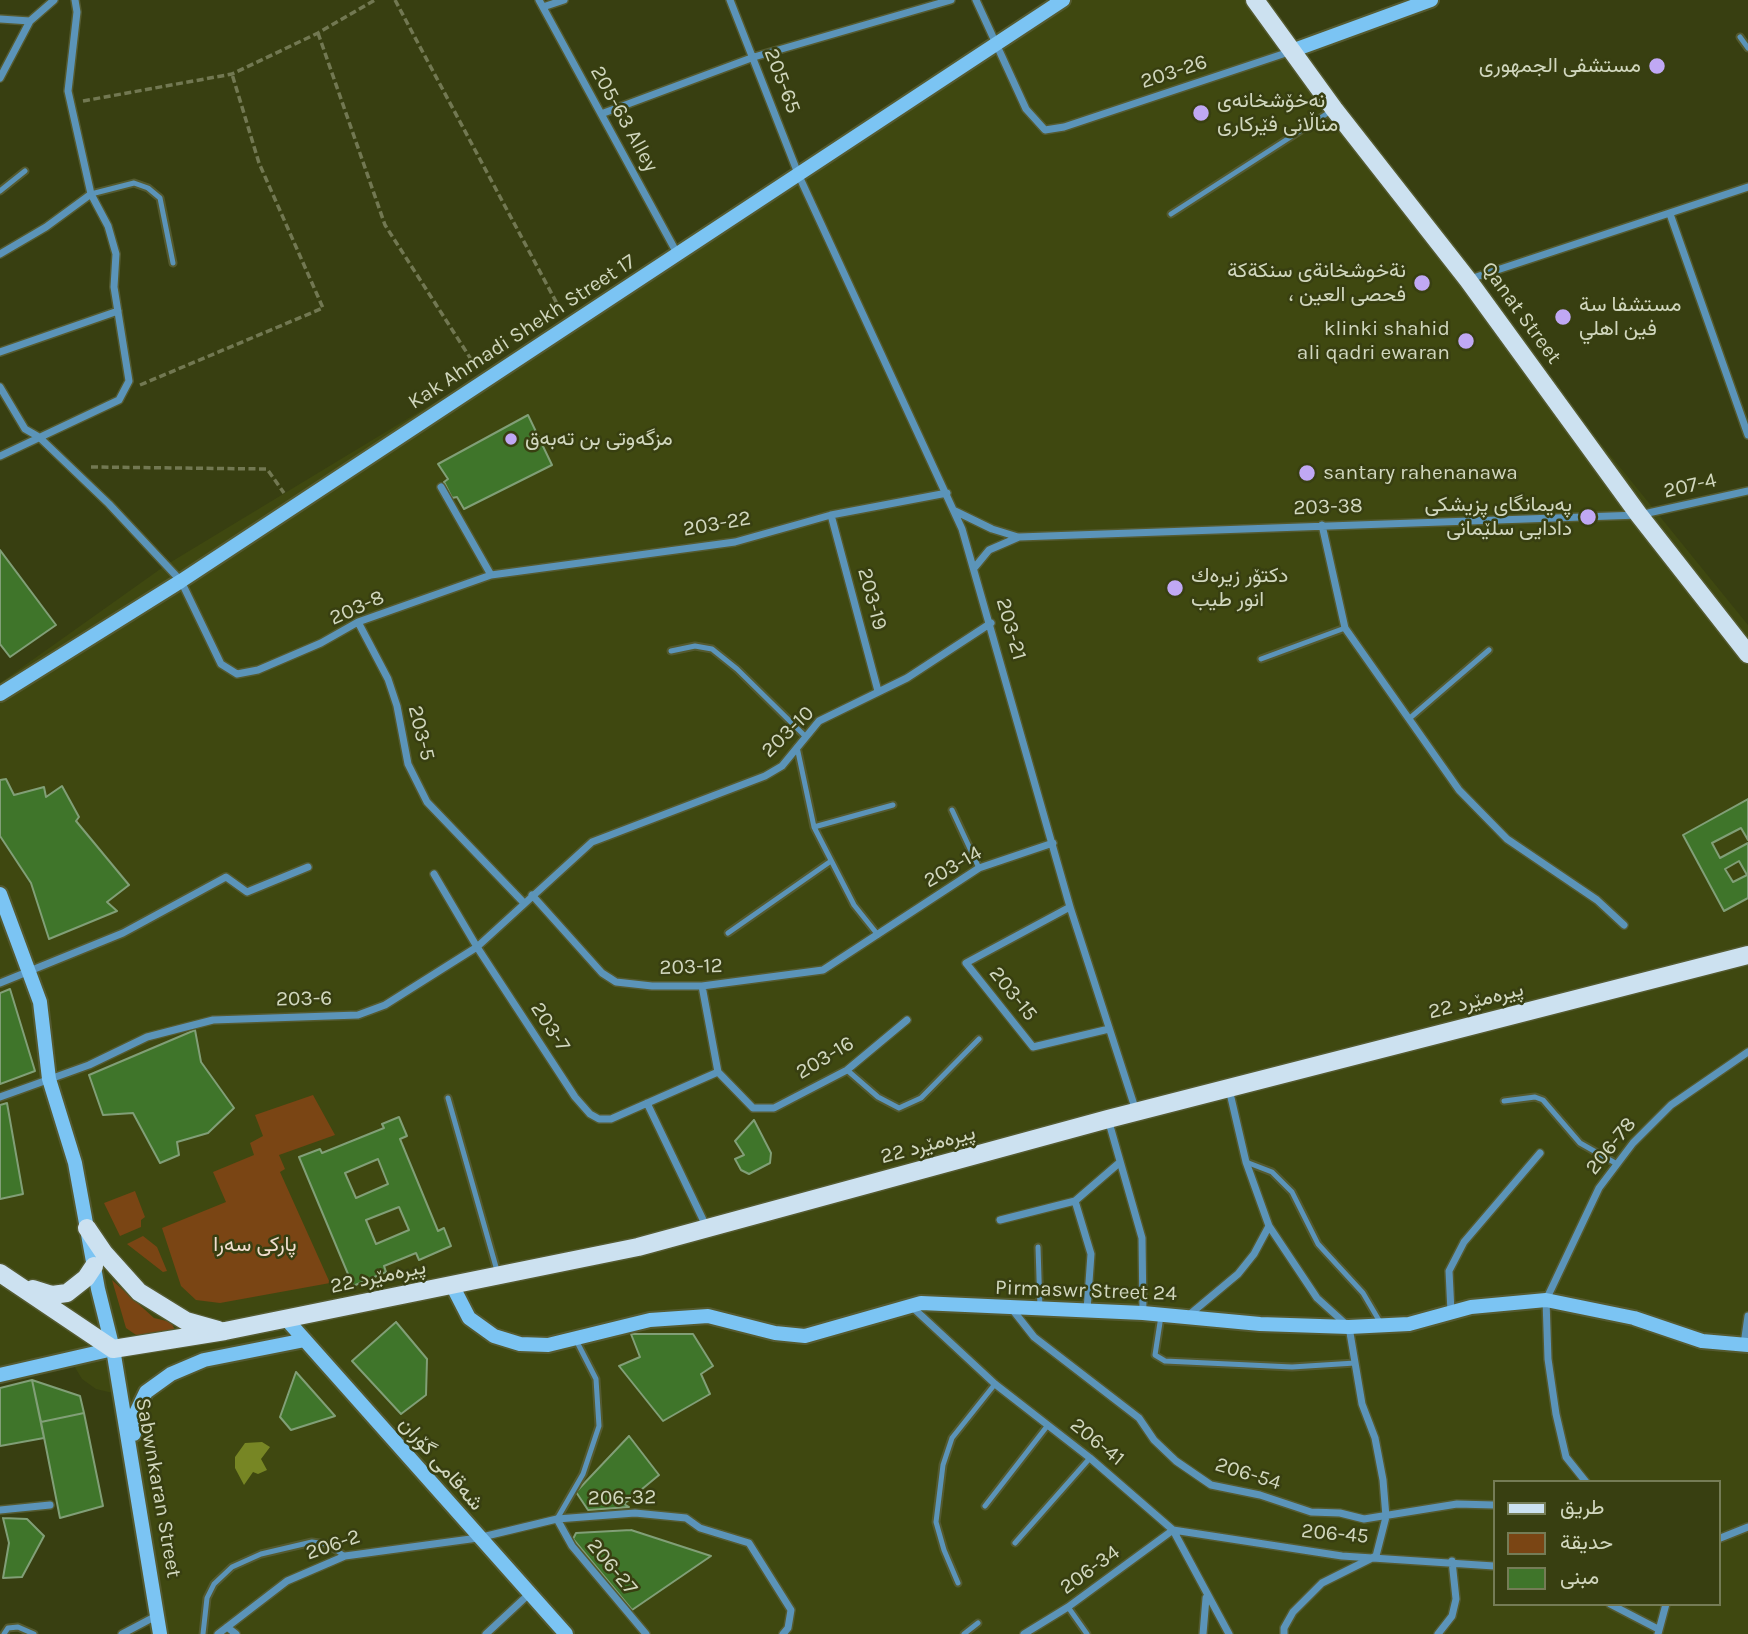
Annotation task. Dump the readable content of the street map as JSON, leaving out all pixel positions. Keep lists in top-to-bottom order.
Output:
{
  "streets": {
    "main road": [
      "Qanat Street",
      "Kak Ahmadi Shekh Street 17",
      "22 پیرەمێرد",
      "Pirmaswr Street 24",
      "شەقامی گۆران",
      "Sabwnkaran Street"
    ],
    "street": [
      "203-26",
      "205-65",
      "205-63 Alley",
      "207-4",
      "203-38",
      "203-22",
      "203-19",
      "203-8",
      "203-21",
      "203-10",
      "203-5",
      "203-14",
      "203-12",
      "203-15",
      "203-6",
      "203-7",
      "203-16",
      "206-78",
      "206-41",
      "206-54",
      "206-32",
      "206-45",
      "206-2",
      "206-27",
      "206-34"
    ]
  },
  "crossings": [
    ["203-26", "Qanat Street"],
    ["203-26", "Kak Ahmadi Shekh Street 17"],
    ["205-65", "Kak Ahmadi Shekh Street 17"],
    ["205-65", "203-21"],
    ["205-63 Alley", "Kak Ahmadi Shekh Street 17"],
    ["Qanat Street", "207-4"],
    ["Qanat Street", "203-38"],
    ["Kak Ahmadi Shekh Street 17", "203-8"],
    ["Kak Ahmadi Shekh Street 17", "203-21"],
    ["207-4", "203-38"],
    ["203-38", "203-21"],
    ["203-22", "203-19"],
    ["203-22", "203-8"],
    ["203-22", "203-21"],
    ["203-19", "203-10"],
    ["203-8", "203-5"],
    ["203-21", "203-10"],
    ["203-21", "203-14"],
    ["203-21", "203-15"],
    ["203-21", "22 پیرەمێرد"],
    ["203-10", "203-12"],
    ["203-10", "203-6"],
    ["203-5", "203-6"],
    ["203-14", "203-12"],
    ["203-12", "203-6"],
    ["203-6", "203-7"],
    ["203-6", "Sabwnkaran Street"],
    ["22 پیرەمێرد", "Pirmaswr Street 24"],
    ["22 پیرەمێرد", "شەقامی گۆران"],
    ["22 پیرەمێرد", "Sabwnkaran Street"],
    ["206-78", "Pirmaswr Street 24"],
    ["Pirmaswr Street 24", "206-41"],
    ["Pirmaswr Street 24", "206-54"],
    ["206-41", "206-45"],
    ["206-41", "206-34"],
    ["شەقامی گۆران", "206-32"],
    ["شەقامی گۆران", "206-2"],
    ["206-32", "206-2"],
    ["206-32", "206-27"],
    ["206-45", "206-34"]
  ],
  "parks": ["پارکی سەرا"],
  "places": [
    "مستشفى الجمهورى",
    "نەخۆشخانەی مناڵانی فێركاری",
    "نةخوشخانةى سنكةكة ، فحصى العين",
    "مستشفا سة فين اهلي",
    "klinki shahid ali qadri ewaran",
    "مزگەوتی بن تەبەق",
    "santary rahenanawa",
    "پەیمانگای پزیشکی دادایی سلێمانی",
    "دکتۆر زیرەك انور طیب"
  ],
  "legend": ["طريق", "حديقة", "مبنى"]
}
